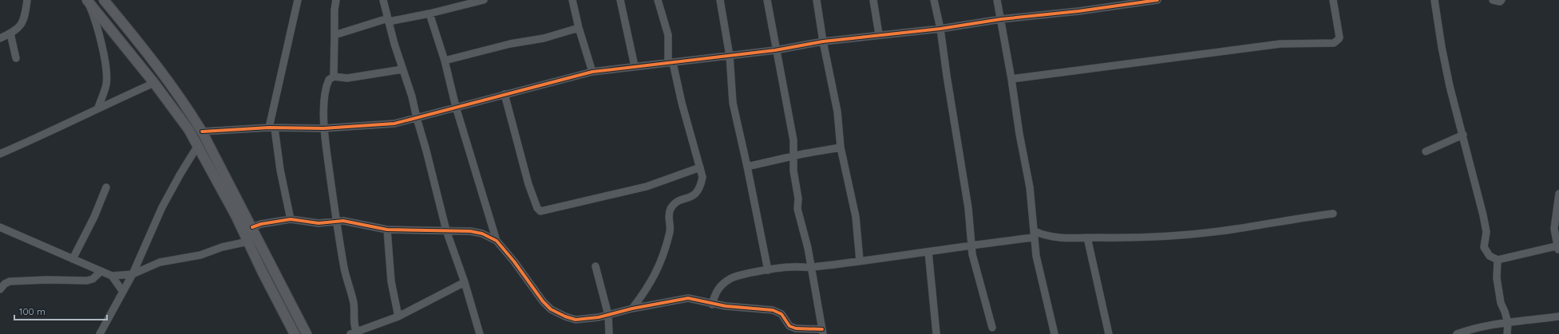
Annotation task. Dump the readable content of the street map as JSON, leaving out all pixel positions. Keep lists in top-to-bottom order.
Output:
{
  "scale_bar": "100 m"
}
